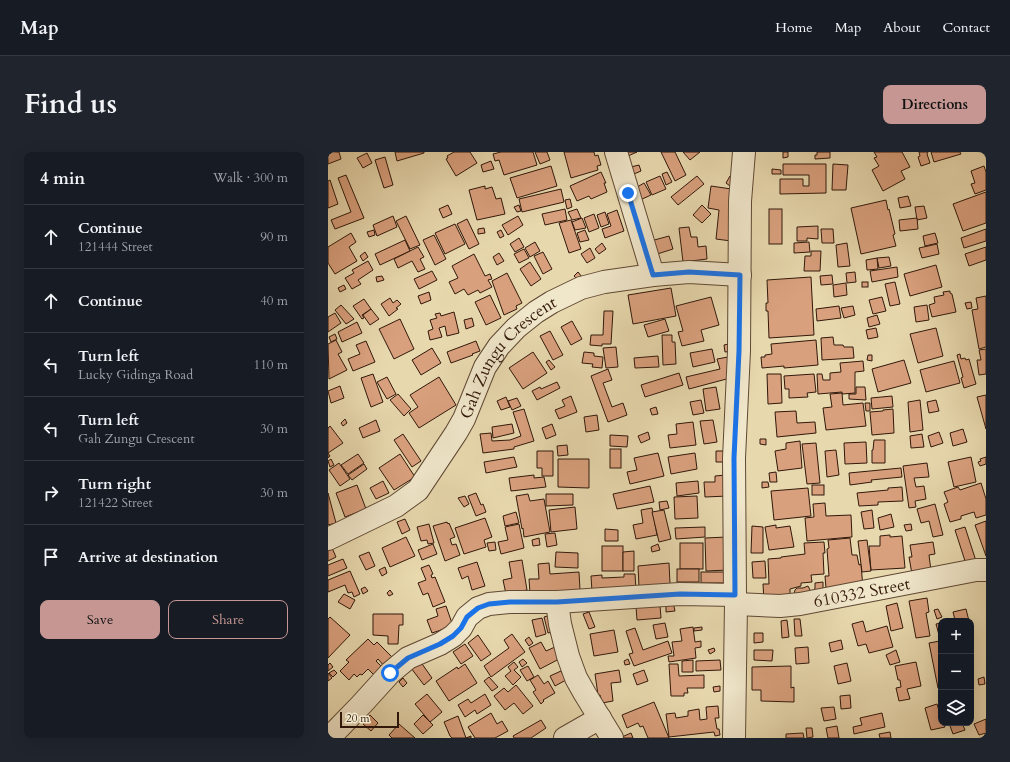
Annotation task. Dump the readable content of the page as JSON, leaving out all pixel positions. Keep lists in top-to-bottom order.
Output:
{
  "streets": {
    "street": ["Gah Zungu Crescent", "610332 Street"]
  },
  "scale_bar": "20 m",
  "page": {
    "header": "Map",
    "nav": [
      "Home",
      "Map",
      "About",
      "Contact"
    ],
    "title": "Find us",
    "buttons": [
      "Directions",
      ["Save", "Share"]
    ],
    "heading": ["4 min", "Walk · 300 m"],
    "list": [
      ["Continue", "121444 Street", "90 m"],
      ["Continue", "40 m"],
      ["Turn left", "Lucky Gidinga Road", "110 m"],
      ["Turn left", "Gah Zungu Crescent", "30 m"],
      ["Turn right", "121422 Street", "30 m"],
      "Arrive at destination"
    ],
    "map_buttons": ["+", "−"],
    "scale": "20 m"
  }
}
